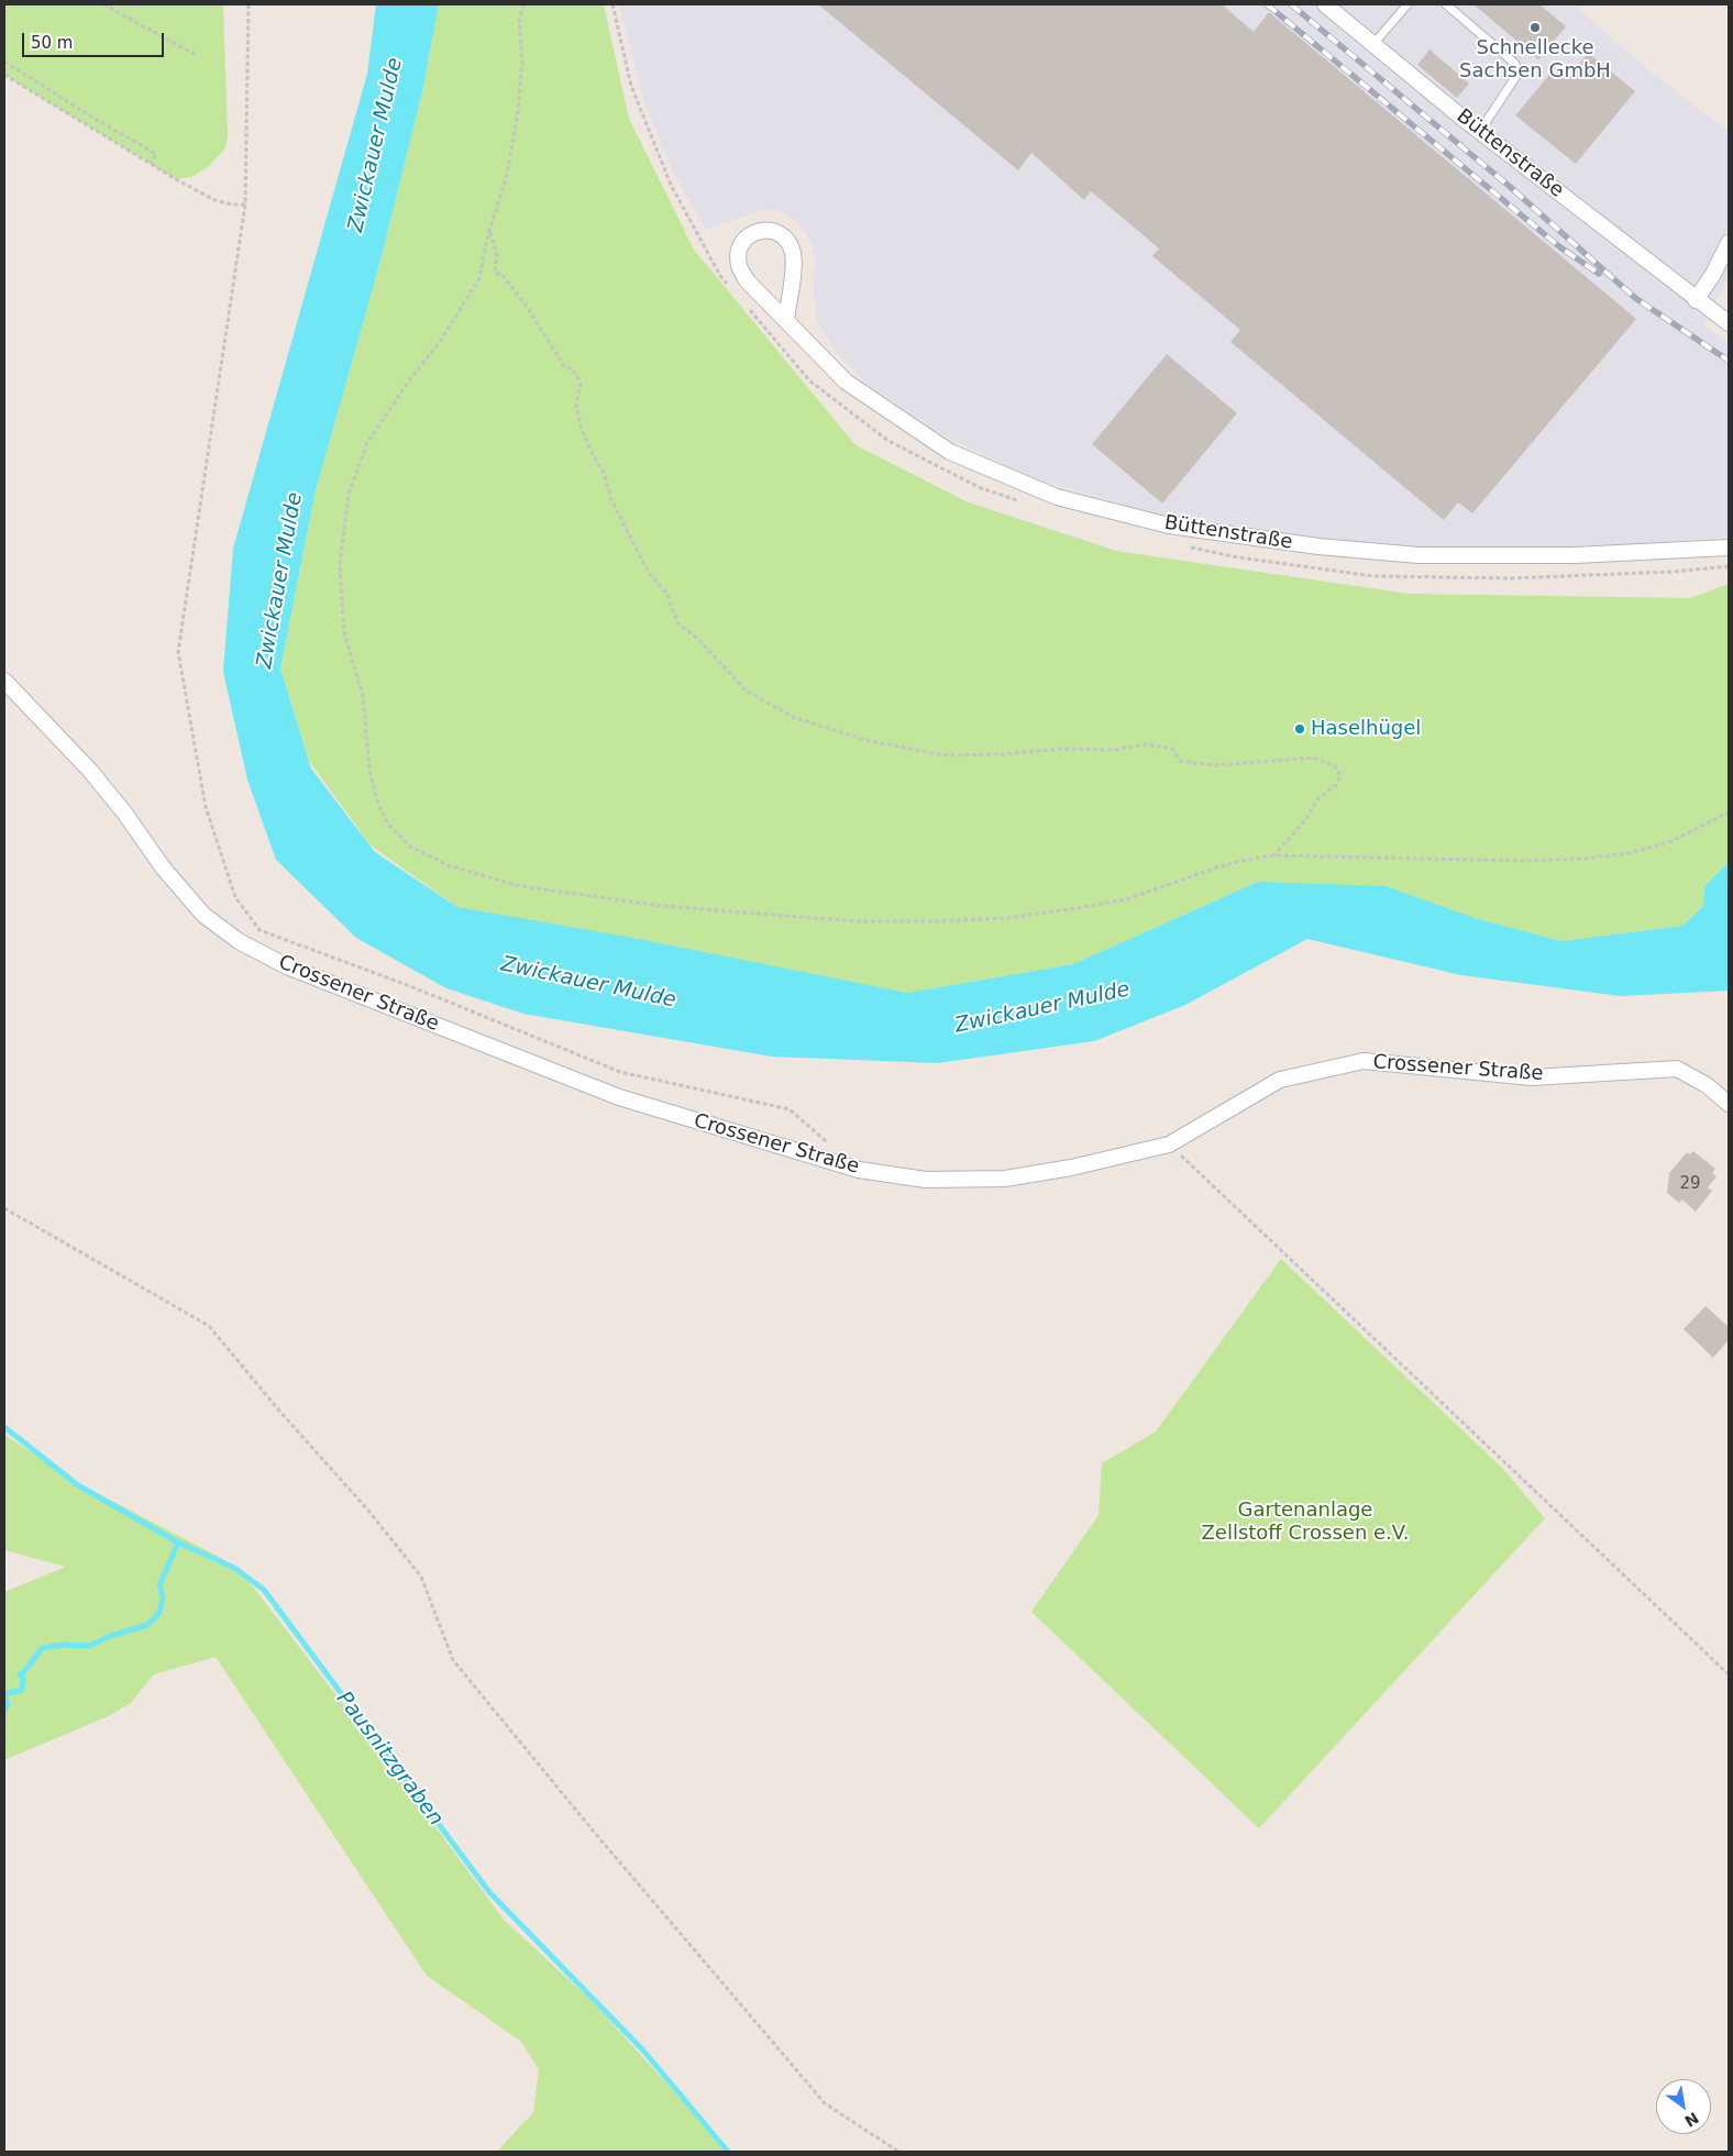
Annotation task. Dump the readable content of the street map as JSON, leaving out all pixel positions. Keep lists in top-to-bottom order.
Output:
{
  "streets": {
    "street": ["Büttenstraße", "Crossener Straße"]
  },
  "water": ["Zwickauer Mulde", "Pausnitzgraben"],
  "parks": ["Gartenanlage Zellstoff Crossen e.V."],
  "places": ["Schnellecke Sachsen GmbH", "Haselhügel"],
  "house_numbers": ["29"],
  "scale_bar": "50 m",
  "north": "bottom right"
}
